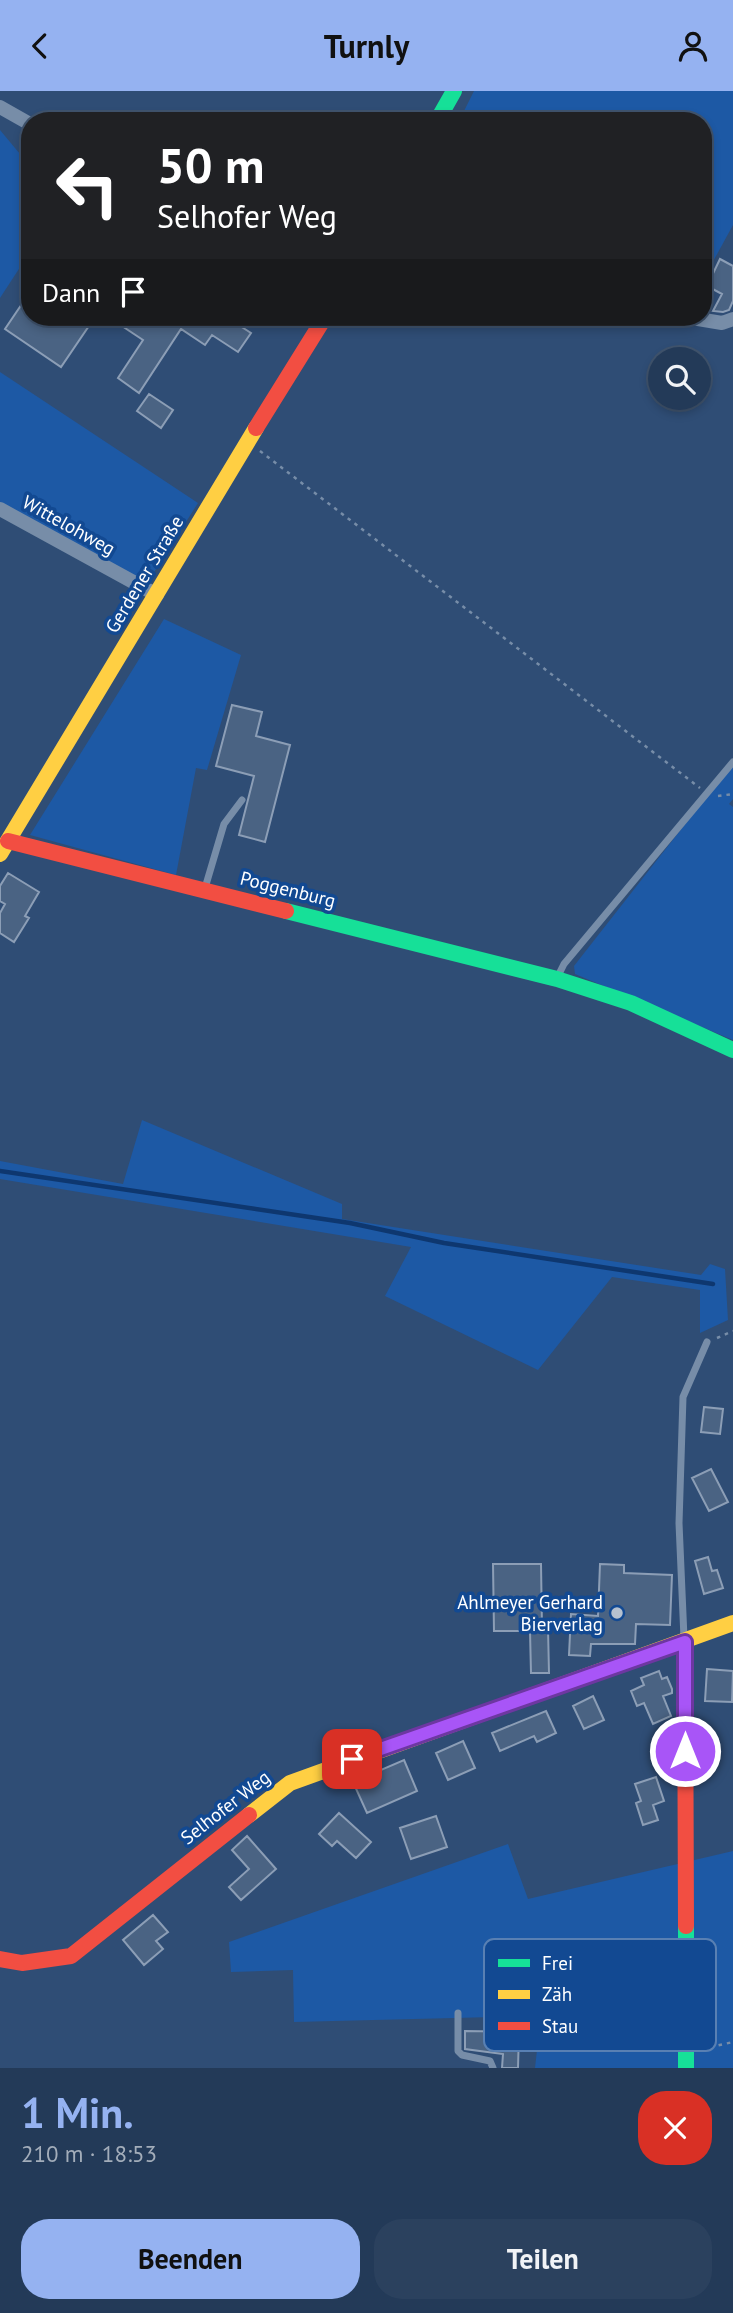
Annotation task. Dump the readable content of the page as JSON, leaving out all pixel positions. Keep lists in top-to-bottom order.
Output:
{
  "streets": {
    "street": [
      "Wittelohweg",
      "Gerdener Straße",
      "Poggenburg",
      "Selhofer Weg"
    ]
  },
  "crossings": [
    ["Wittelohweg", "Gerdener Straße"],
    ["Gerdener Straße", "Poggenburg"]
  ],
  "places": ["Ahlmeyer Gerhard Bierverlag"],
  "legend": ["Frei", "Zäh", "Stau"],
  "page": {
    "header": "Turnly",
    "turn": ["50 m", "Selhofer Weg"],
    "then": "Dann",
    "heading": ["1 Min.", "210 m · 18:53"],
    "buttons": ["Beenden", "Teilen"]
  }
}
